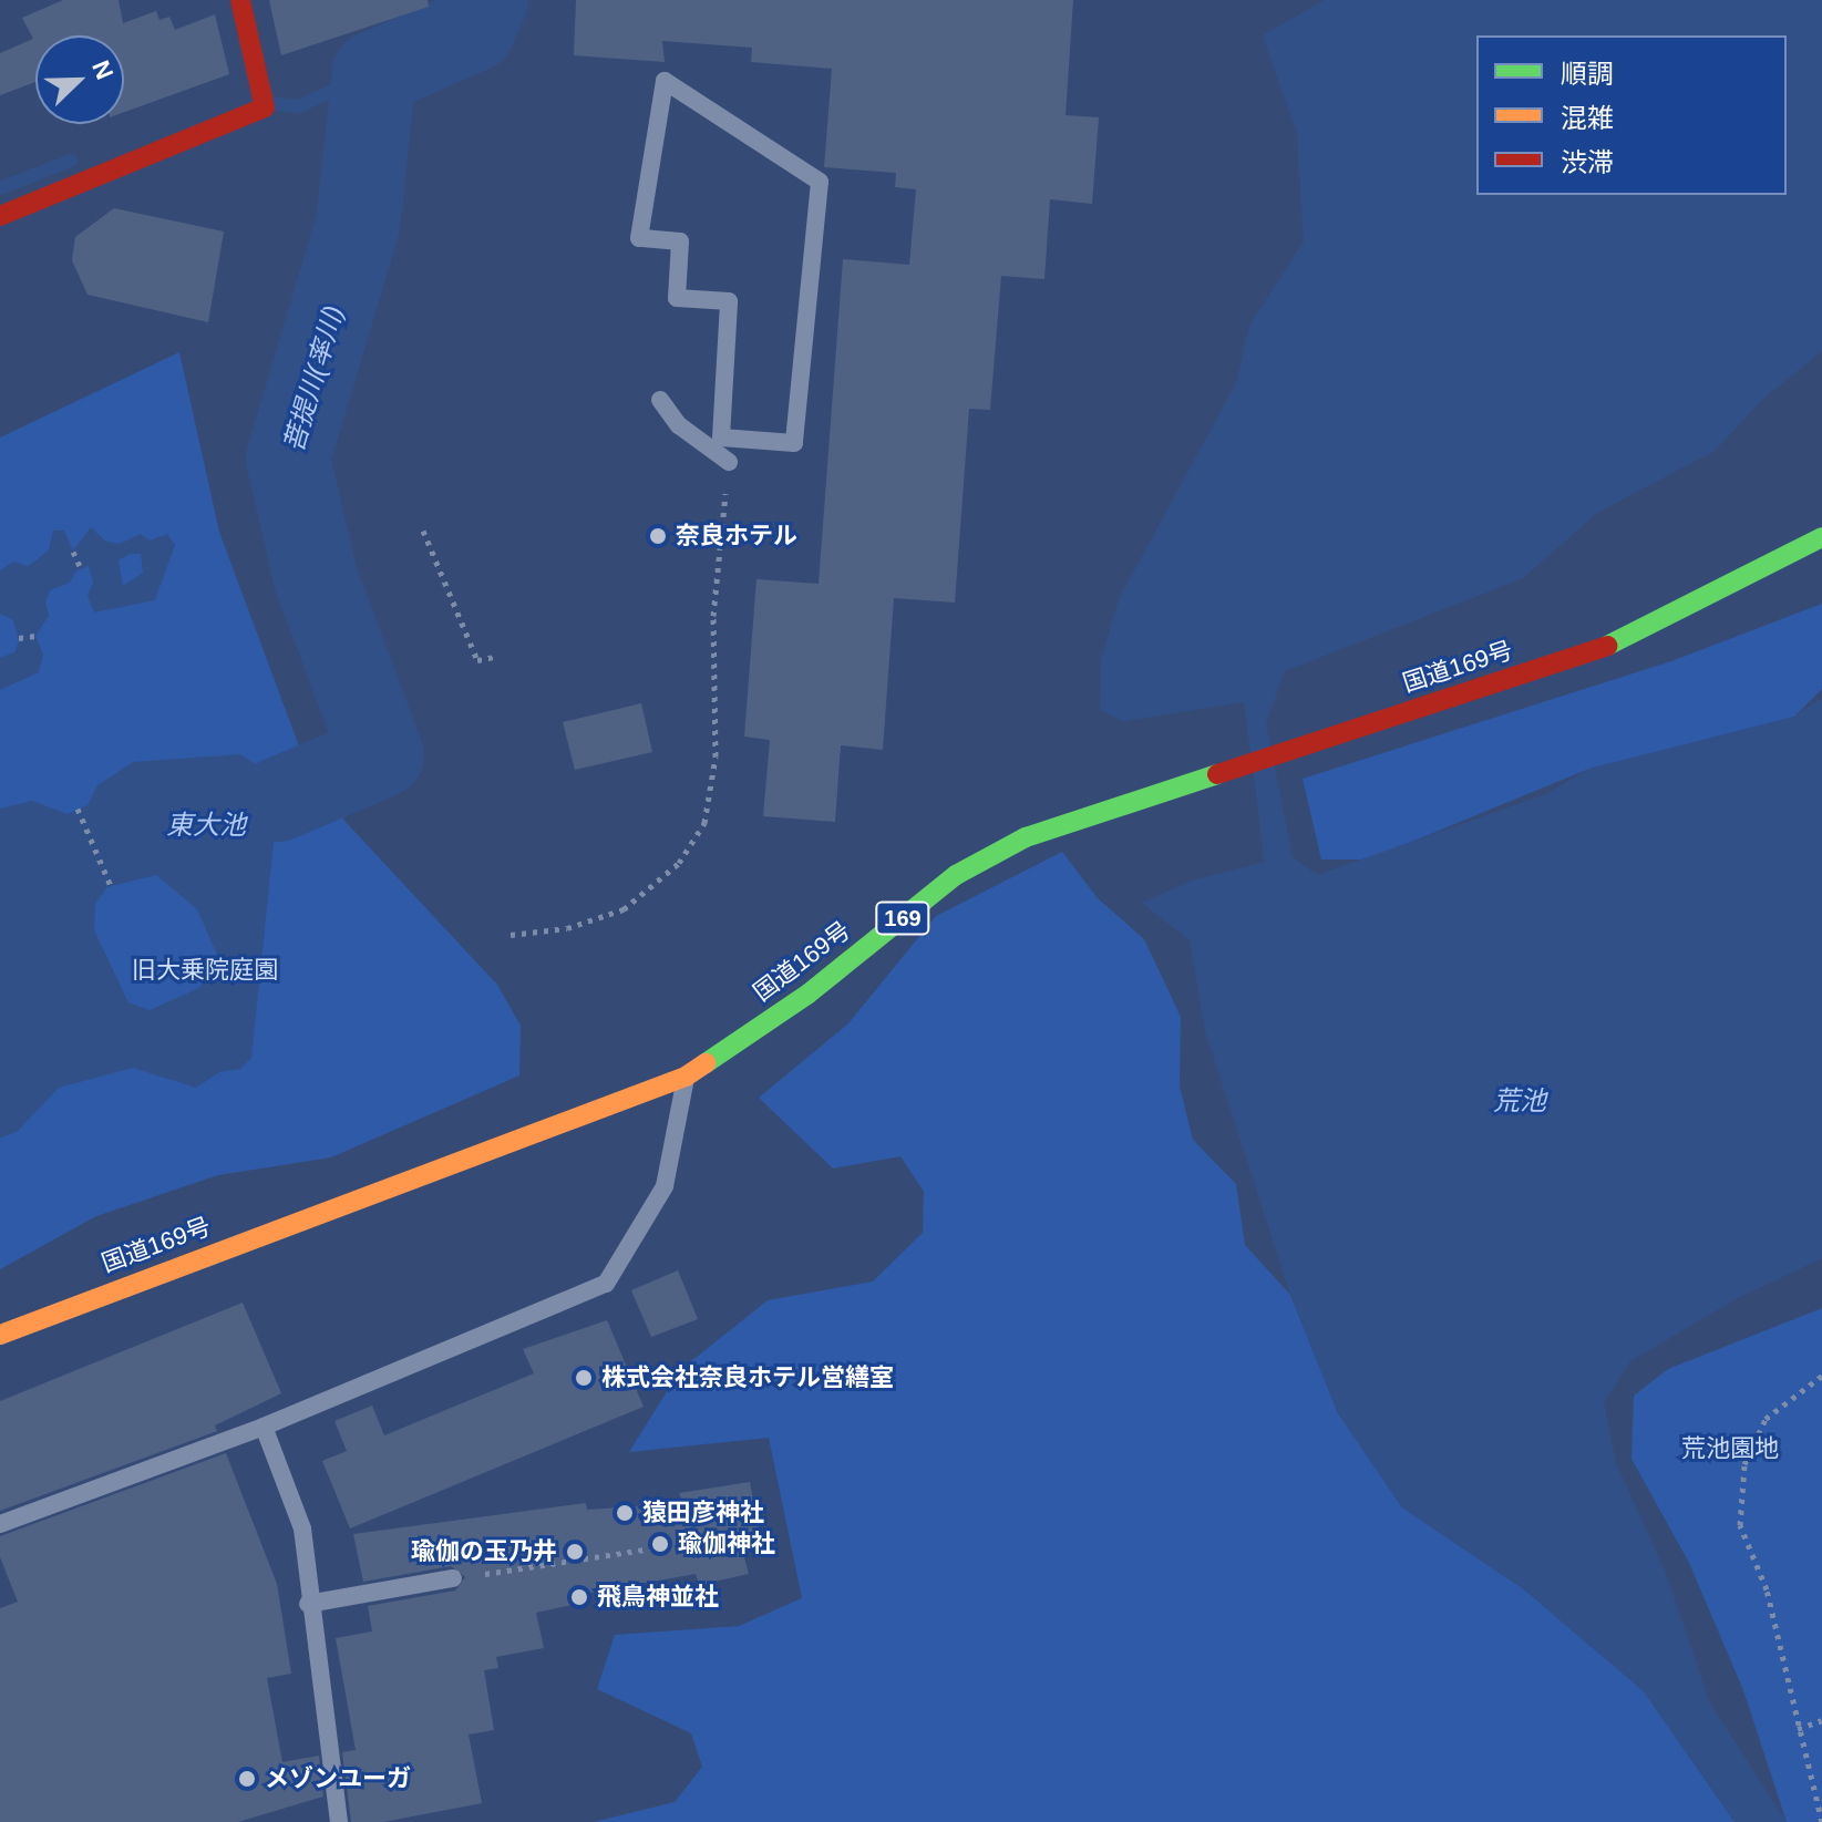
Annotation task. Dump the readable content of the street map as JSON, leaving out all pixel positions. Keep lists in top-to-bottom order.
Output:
{
  "streets": {
    "main road": ["国道169号", "169"]
  },
  "water": ["菩提川(率川)", "東大池", "荒池"],
  "parks": ["旧大乗院庭園", "荒池園地"],
  "places": [
    "奈良ホテル",
    "株式会社奈良ホテル営繕室",
    "猿田彦神社",
    "瑜伽神社",
    "瑜伽の玉乃井",
    "飛鳥神並社",
    "メゾンユーガ"
  ],
  "legend": ["順調", "混雑", "渋滞"],
  "north": "top right"
}
